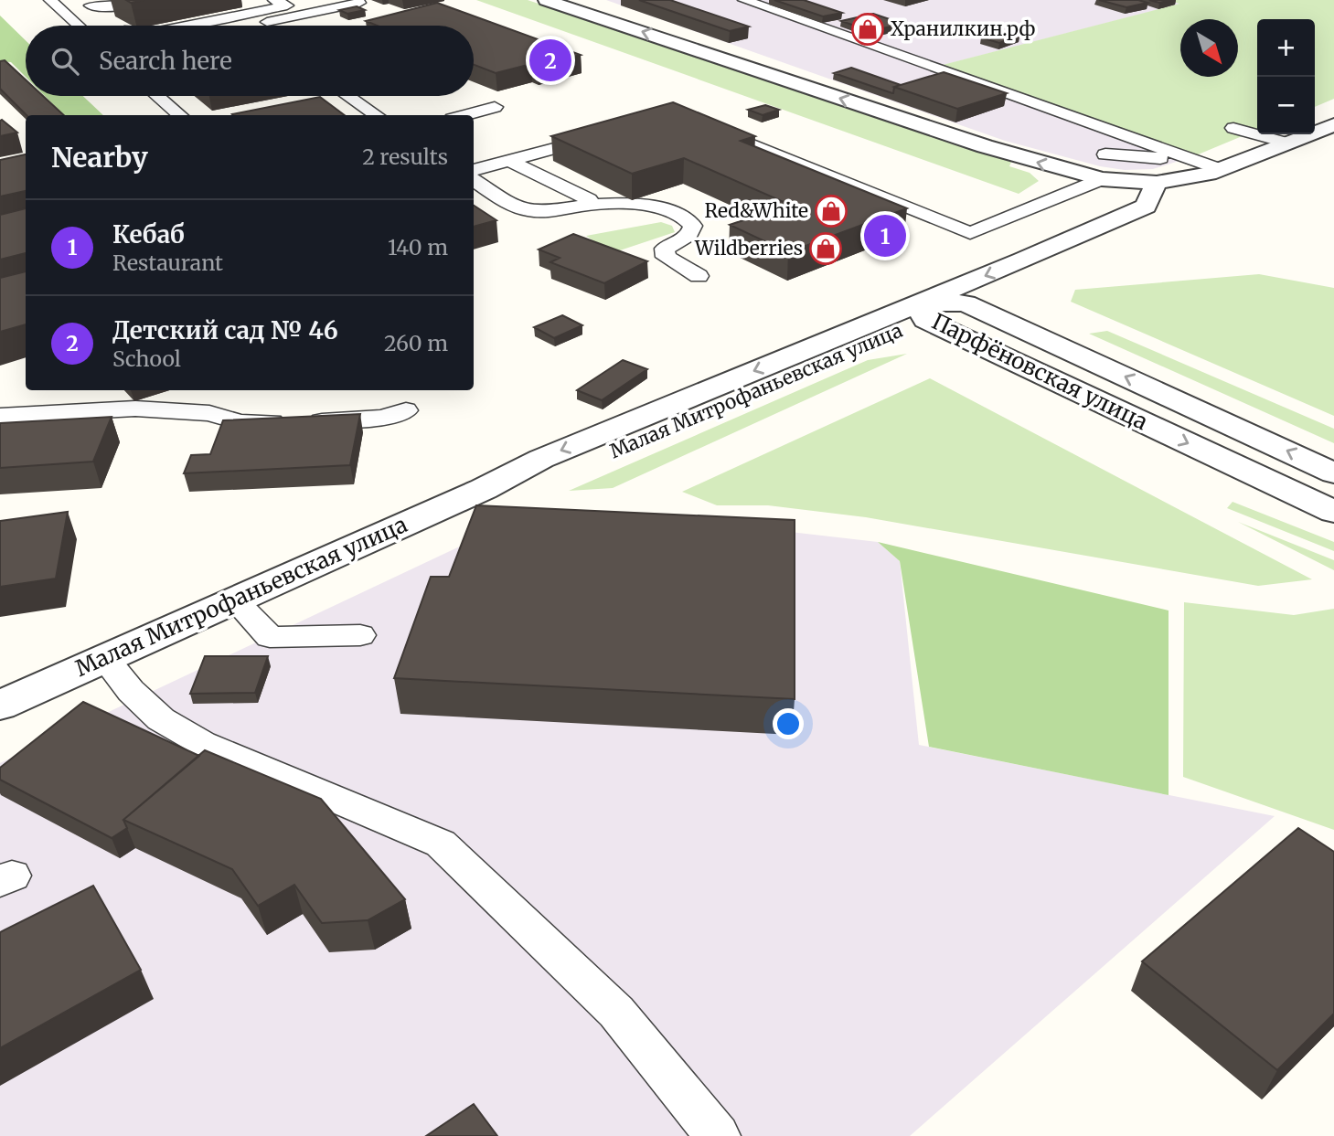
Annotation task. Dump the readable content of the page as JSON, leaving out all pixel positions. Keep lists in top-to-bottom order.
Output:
{
  "streets": {
    "street": ["Парфёновская улица", "Малая Митрофаньевская улица"]
  },
  "crossings": [
    ["Парфёновская улица", "Малая Митрофаньевская улица"]
  ],
  "places": {
    "shop": ["Хранилкин.рф", "Red&White", "Wildberries"]
  },
  "north": "bottom right",
  "page": {
    "map_buttons": ["+", "−"],
    "search": "Search here",
    "pins": ["2", "1"],
    "heading": ["Nearby", "2 results"],
    "list": [
      {
        "mark": "1",
        "name": "Кебаб",
        "note": "Restaurant",
        "value": "140 m"
      },
      {
        "mark": "2",
        "name": "Детский сад № 46",
        "note": "School",
        "value": "260 m"
      }
    ]
  }
}
